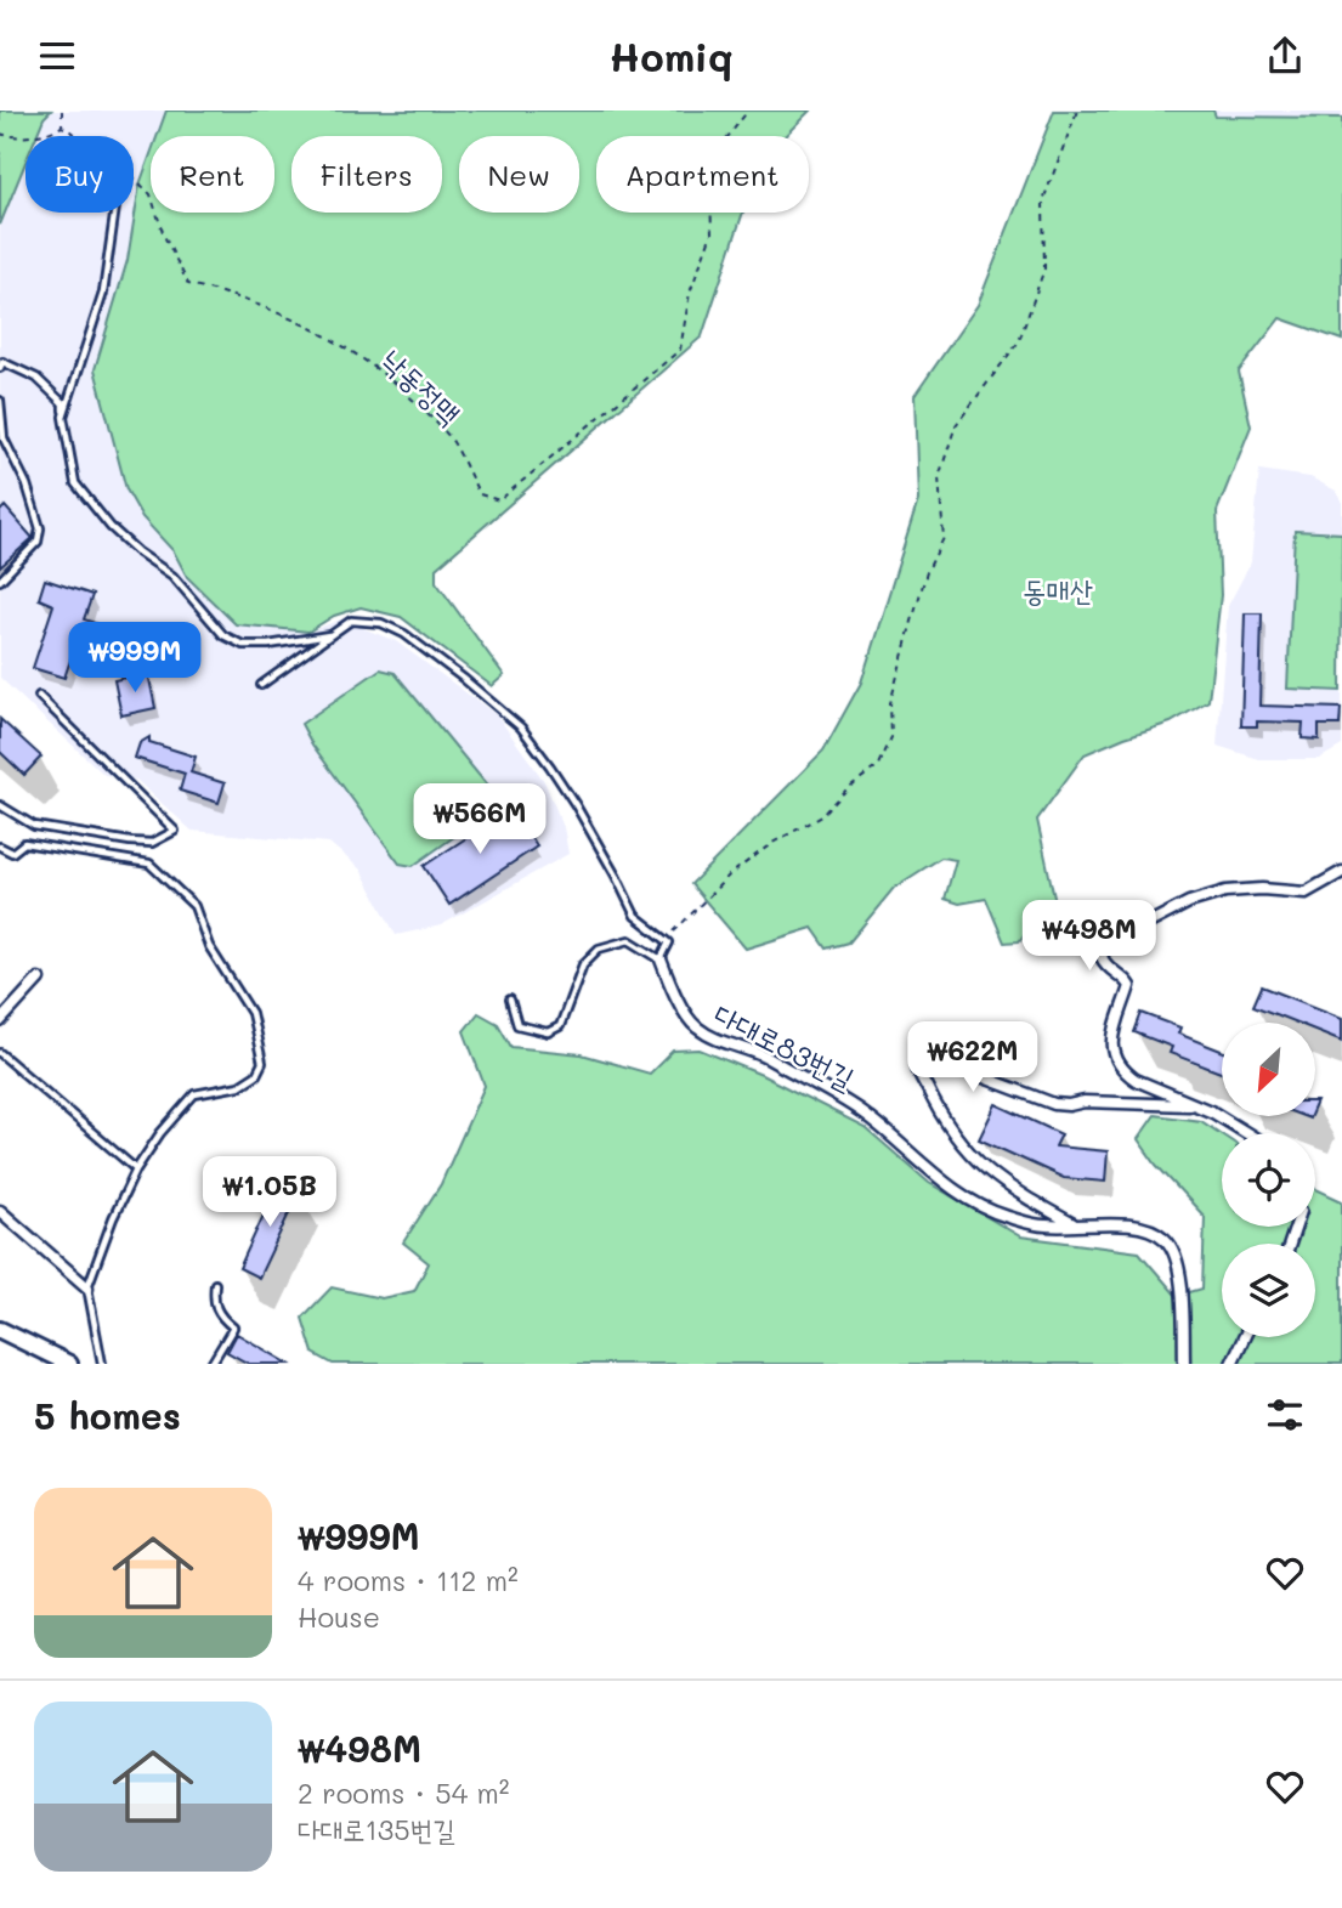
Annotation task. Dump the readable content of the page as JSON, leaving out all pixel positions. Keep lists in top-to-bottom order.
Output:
{
  "streets": {
    "street": ["다대로83번길"],
    "path": ["낙동정맥"]
  },
  "parks": ["동매산"],
  "north": "bottom left",
  "page": {
    "header": "Homiq",
    "chip": [
      "Buy",
      "Rent",
      "Filters",
      "New",
      "Apartment"
    ],
    "price": [
      "₩999M",
      "₩566M",
      "₩498M",
      "₩622M",
      "₩1.05B"
    ],
    "heading": "5 homes",
    "list": [
      {
        "name": "₩999M",
        "note": "4 rooms · 112 m² · House"
      },
      {
        "name": "₩498M",
        "note": "2 rooms · 54 m² · 다대로135번길"
      }
    ]
  }
}
